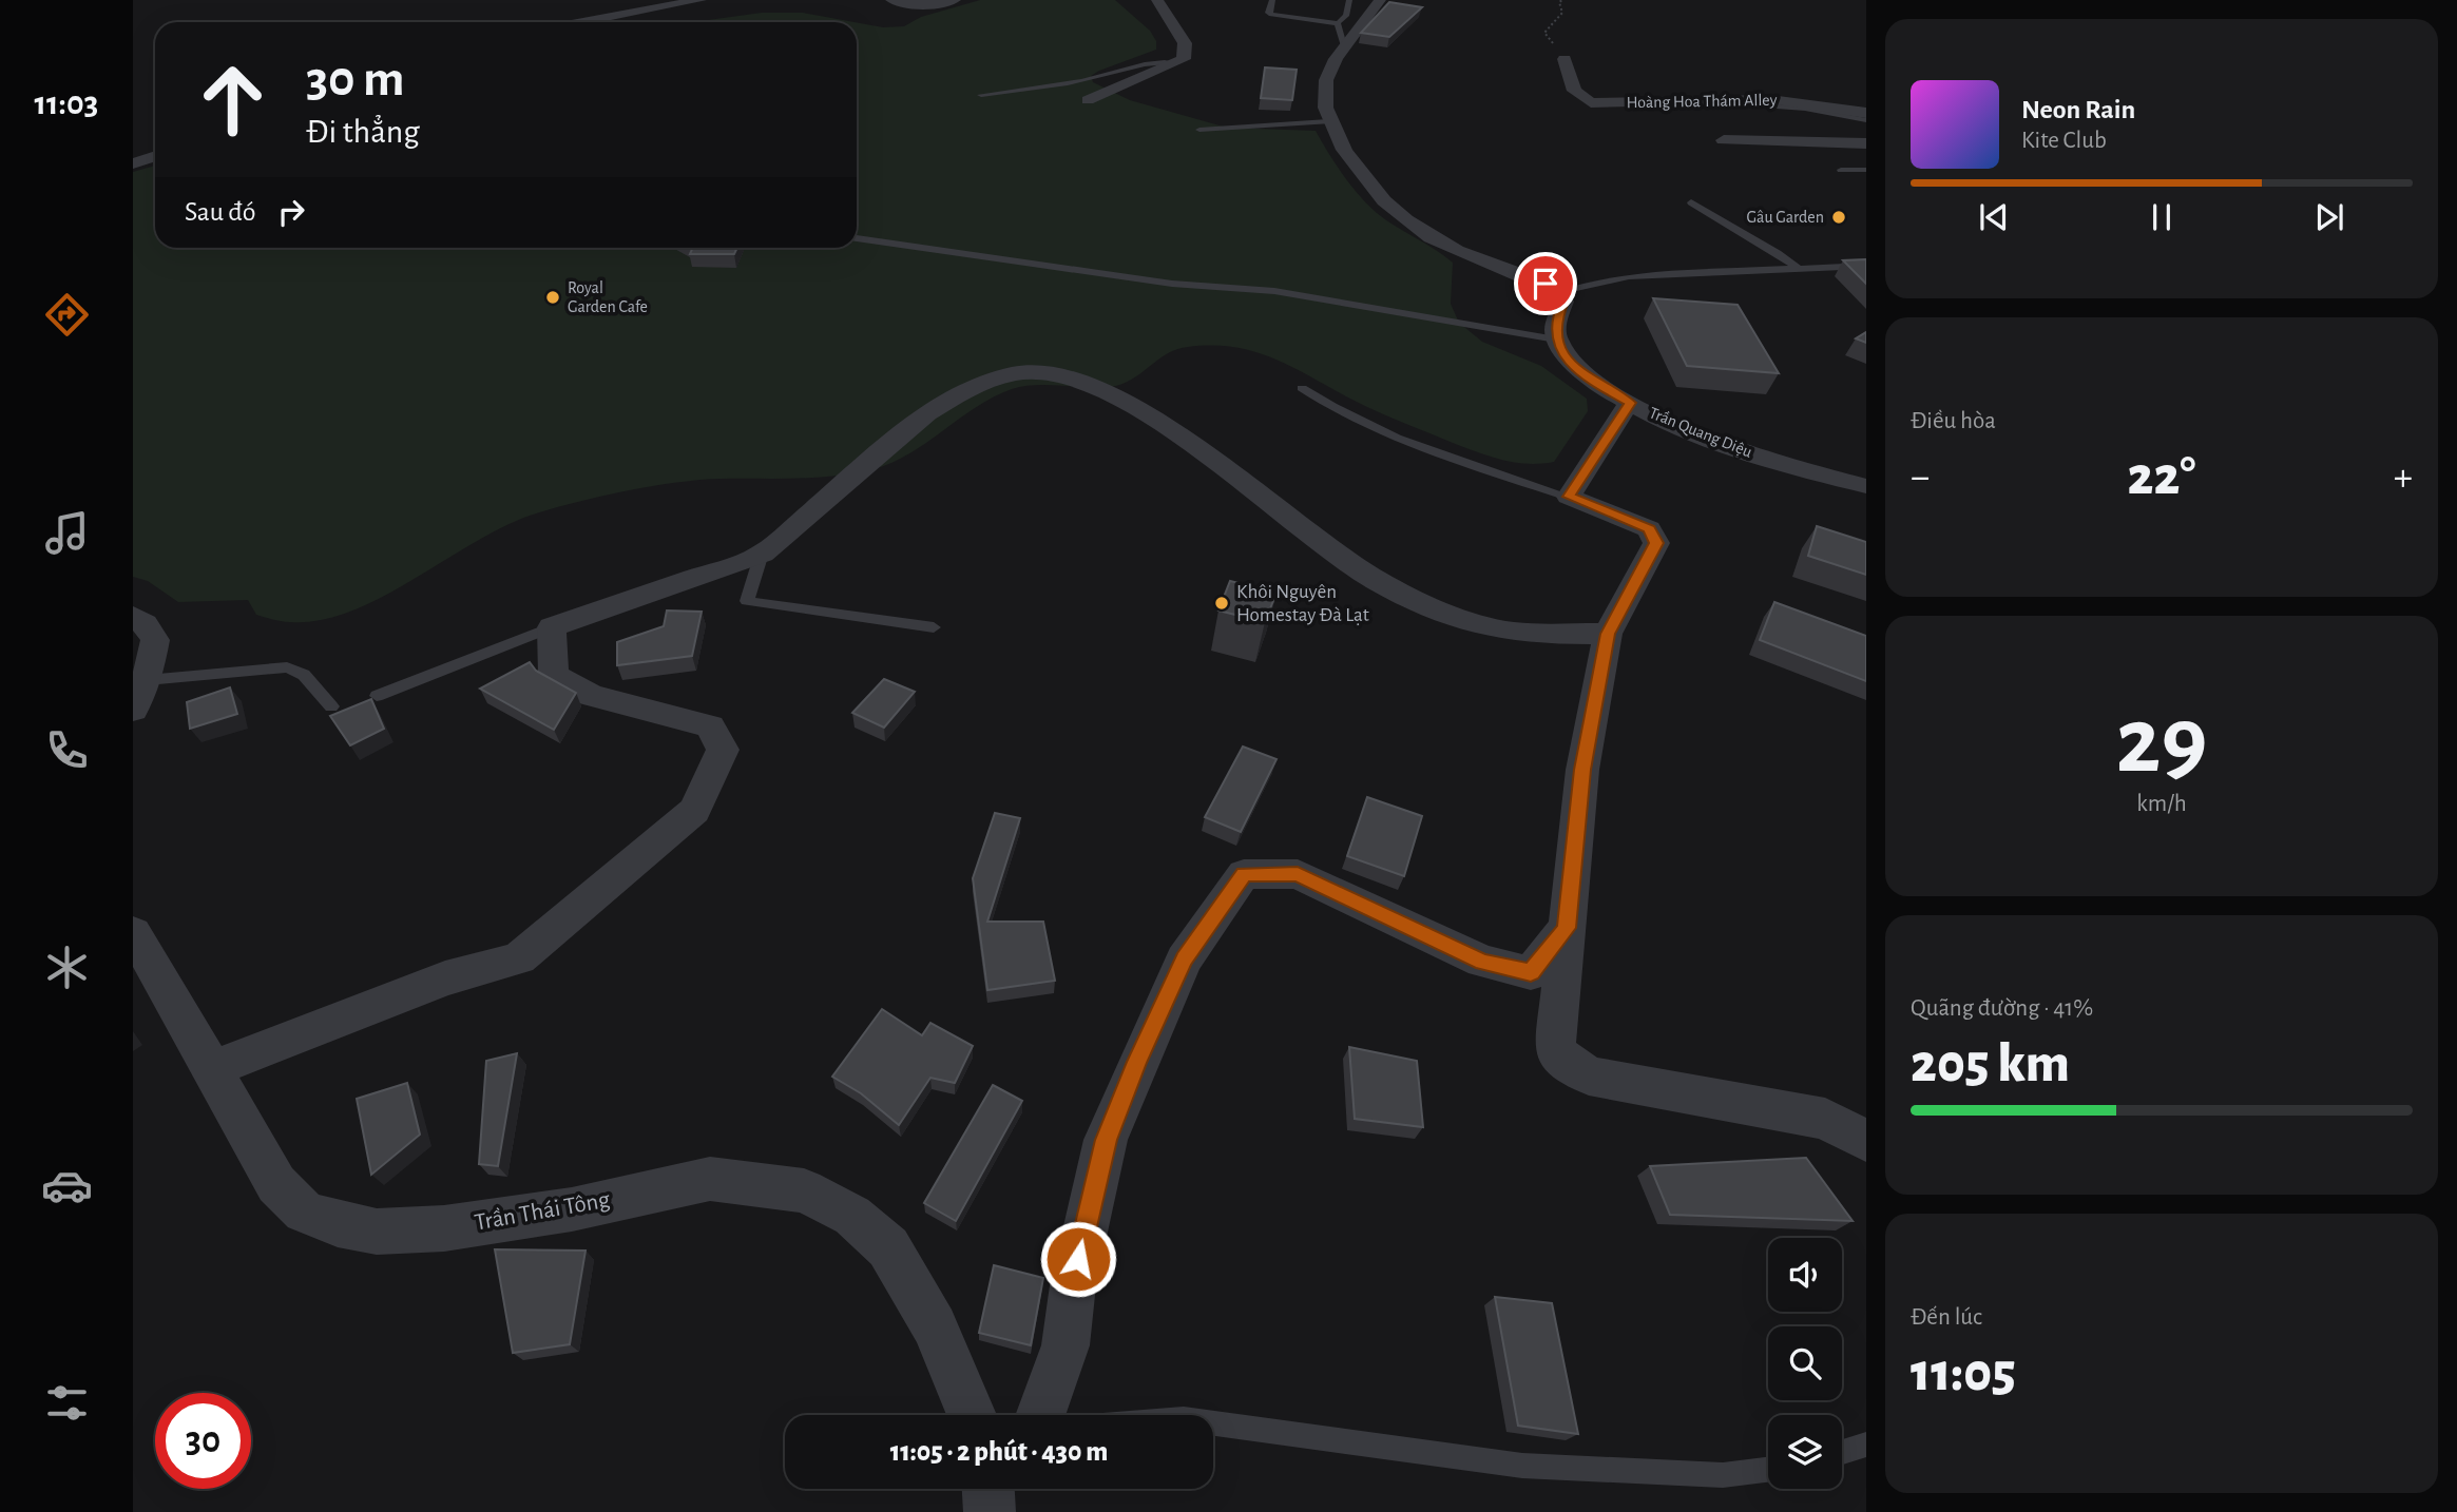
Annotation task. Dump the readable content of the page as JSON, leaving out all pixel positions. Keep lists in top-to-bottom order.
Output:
{
  "streets": {
    "street": ["Hoàng Hoa Thám Alley", "Trần Quang Diệu", "Trần Thái Tông"]
  },
  "places": ["Gâu Garden", "Royal Garden Cafe", "Khôi Nguyên Homestay Đà Lạt"],
  "page": {
    "tabs": "11:03",
    "turn": ["30 m", "Đi thẳng"],
    "song": ["Neon Rain", "Kite Club"],
    "then": "Sau đó",
    "tile": [
      "Điều hòa",
      ["29", "km/h"],
      ["Quãng đường · 41%", "205 km"],
      ["Đến lúc", "11:05"]
    ],
    "heat": ["−", "22°", "+"],
    "limit": "30",
    "trip": "11:05 · 2 phút · 430 m"
  }
}
